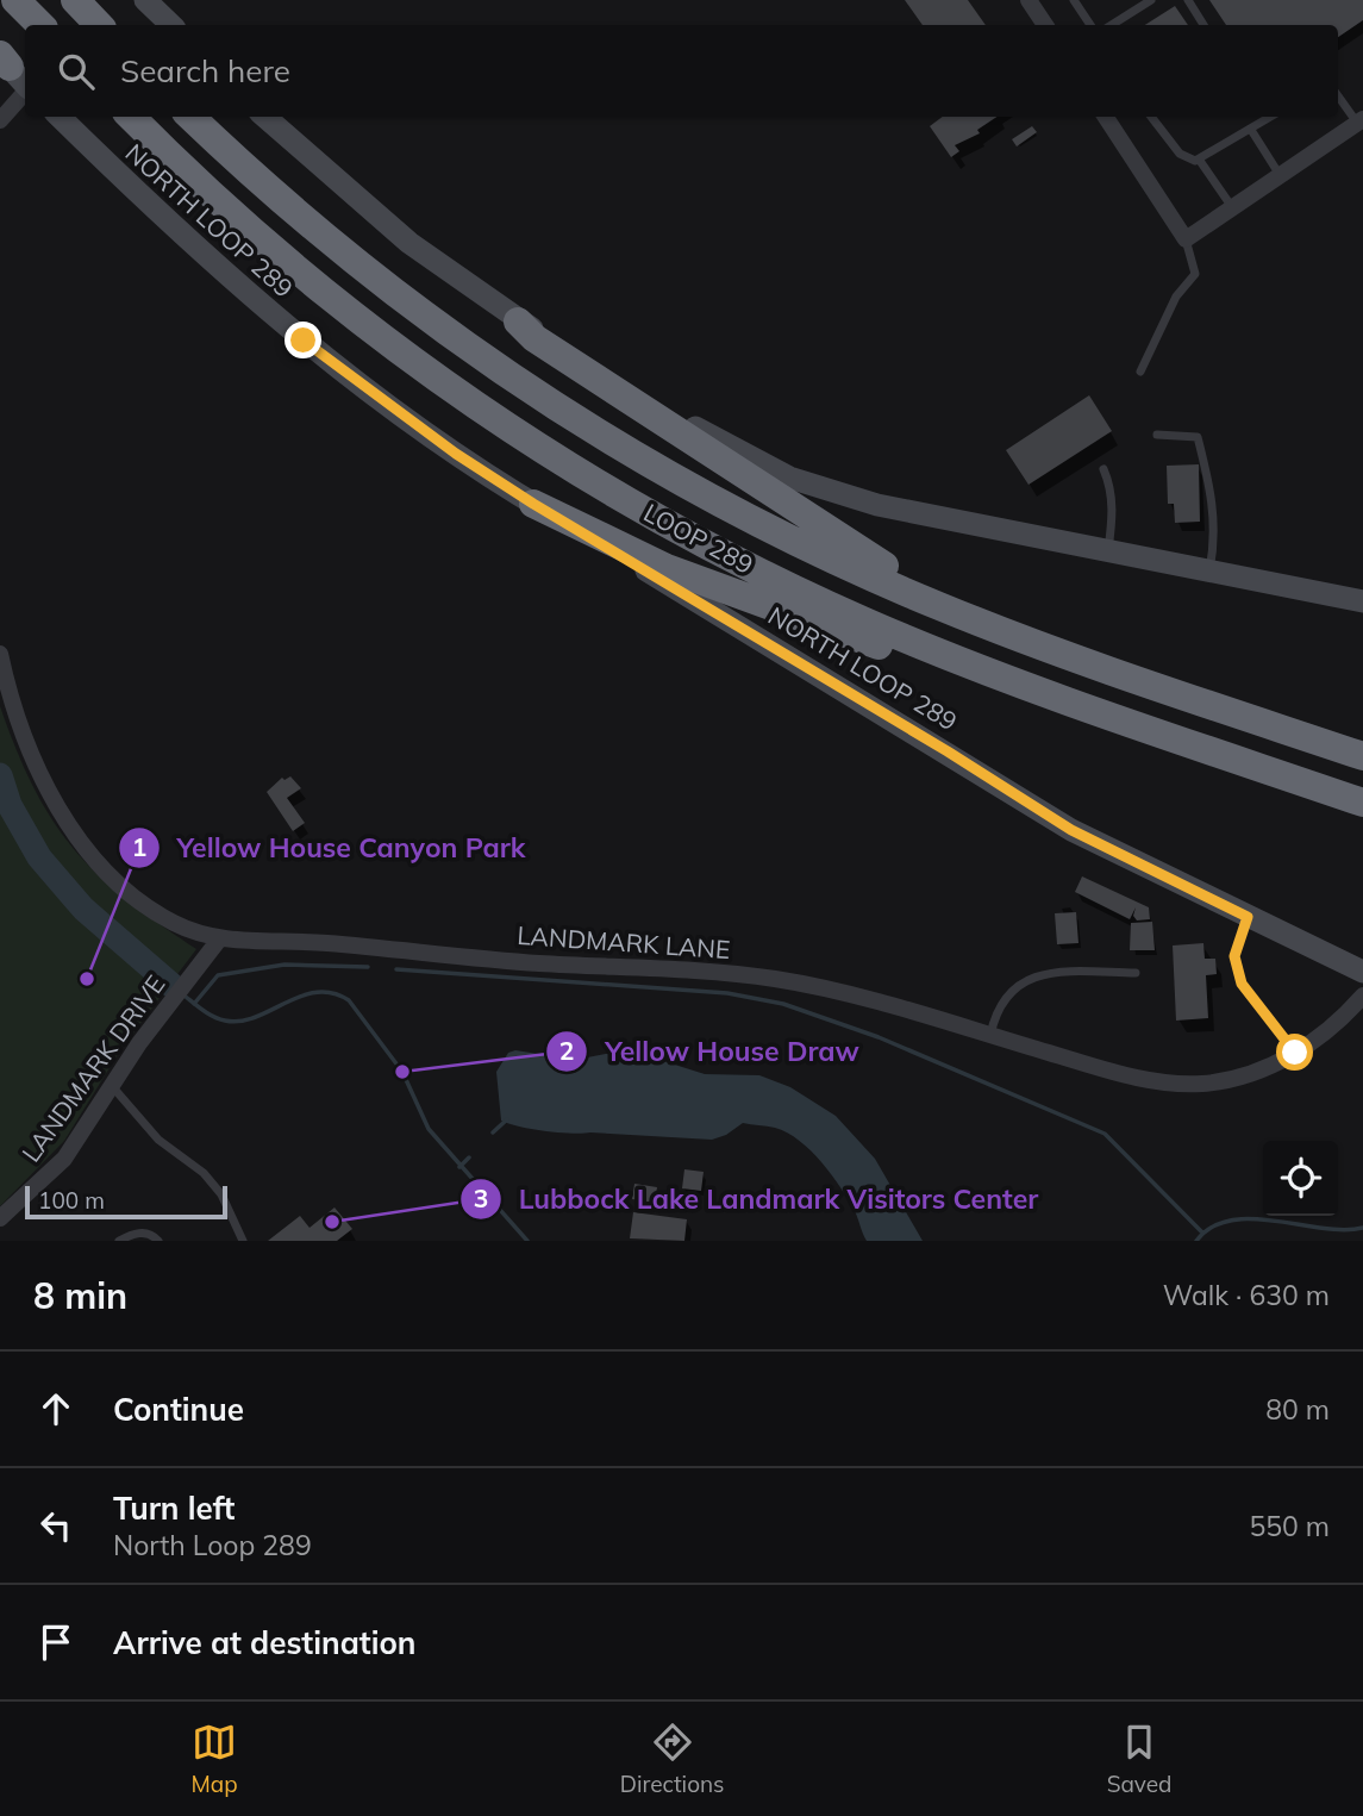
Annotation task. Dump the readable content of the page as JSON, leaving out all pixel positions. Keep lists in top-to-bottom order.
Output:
{
  "streets": {
    "highway": ["LOOP 289"],
    "main road": ["NORTH LOOP 289"],
    "street": ["LANDMARK LANE", "LANDMARK DRIVE"]
  },
  "crossings": [
    ["LANDMARK LANE", "LANDMARK DRIVE"]
  ],
  "places": ["Yellow House Canyon Park", "Yellow House Draw", "Lubbock Lake Landmark Visitors Center"],
  "scale_bar": "100 m",
  "page": {
    "search": "Search here",
    "scale": "100 m",
    "heading": ["8 min", "Walk · 630 m"],
    "list": [
      ["Continue", "80 m"],
      ["Turn left", "North Loop 289", "550 m"],
      "Arrive at destination"
    ],
    "nav": ["Map", "Directions", "Saved"]
  }
}
